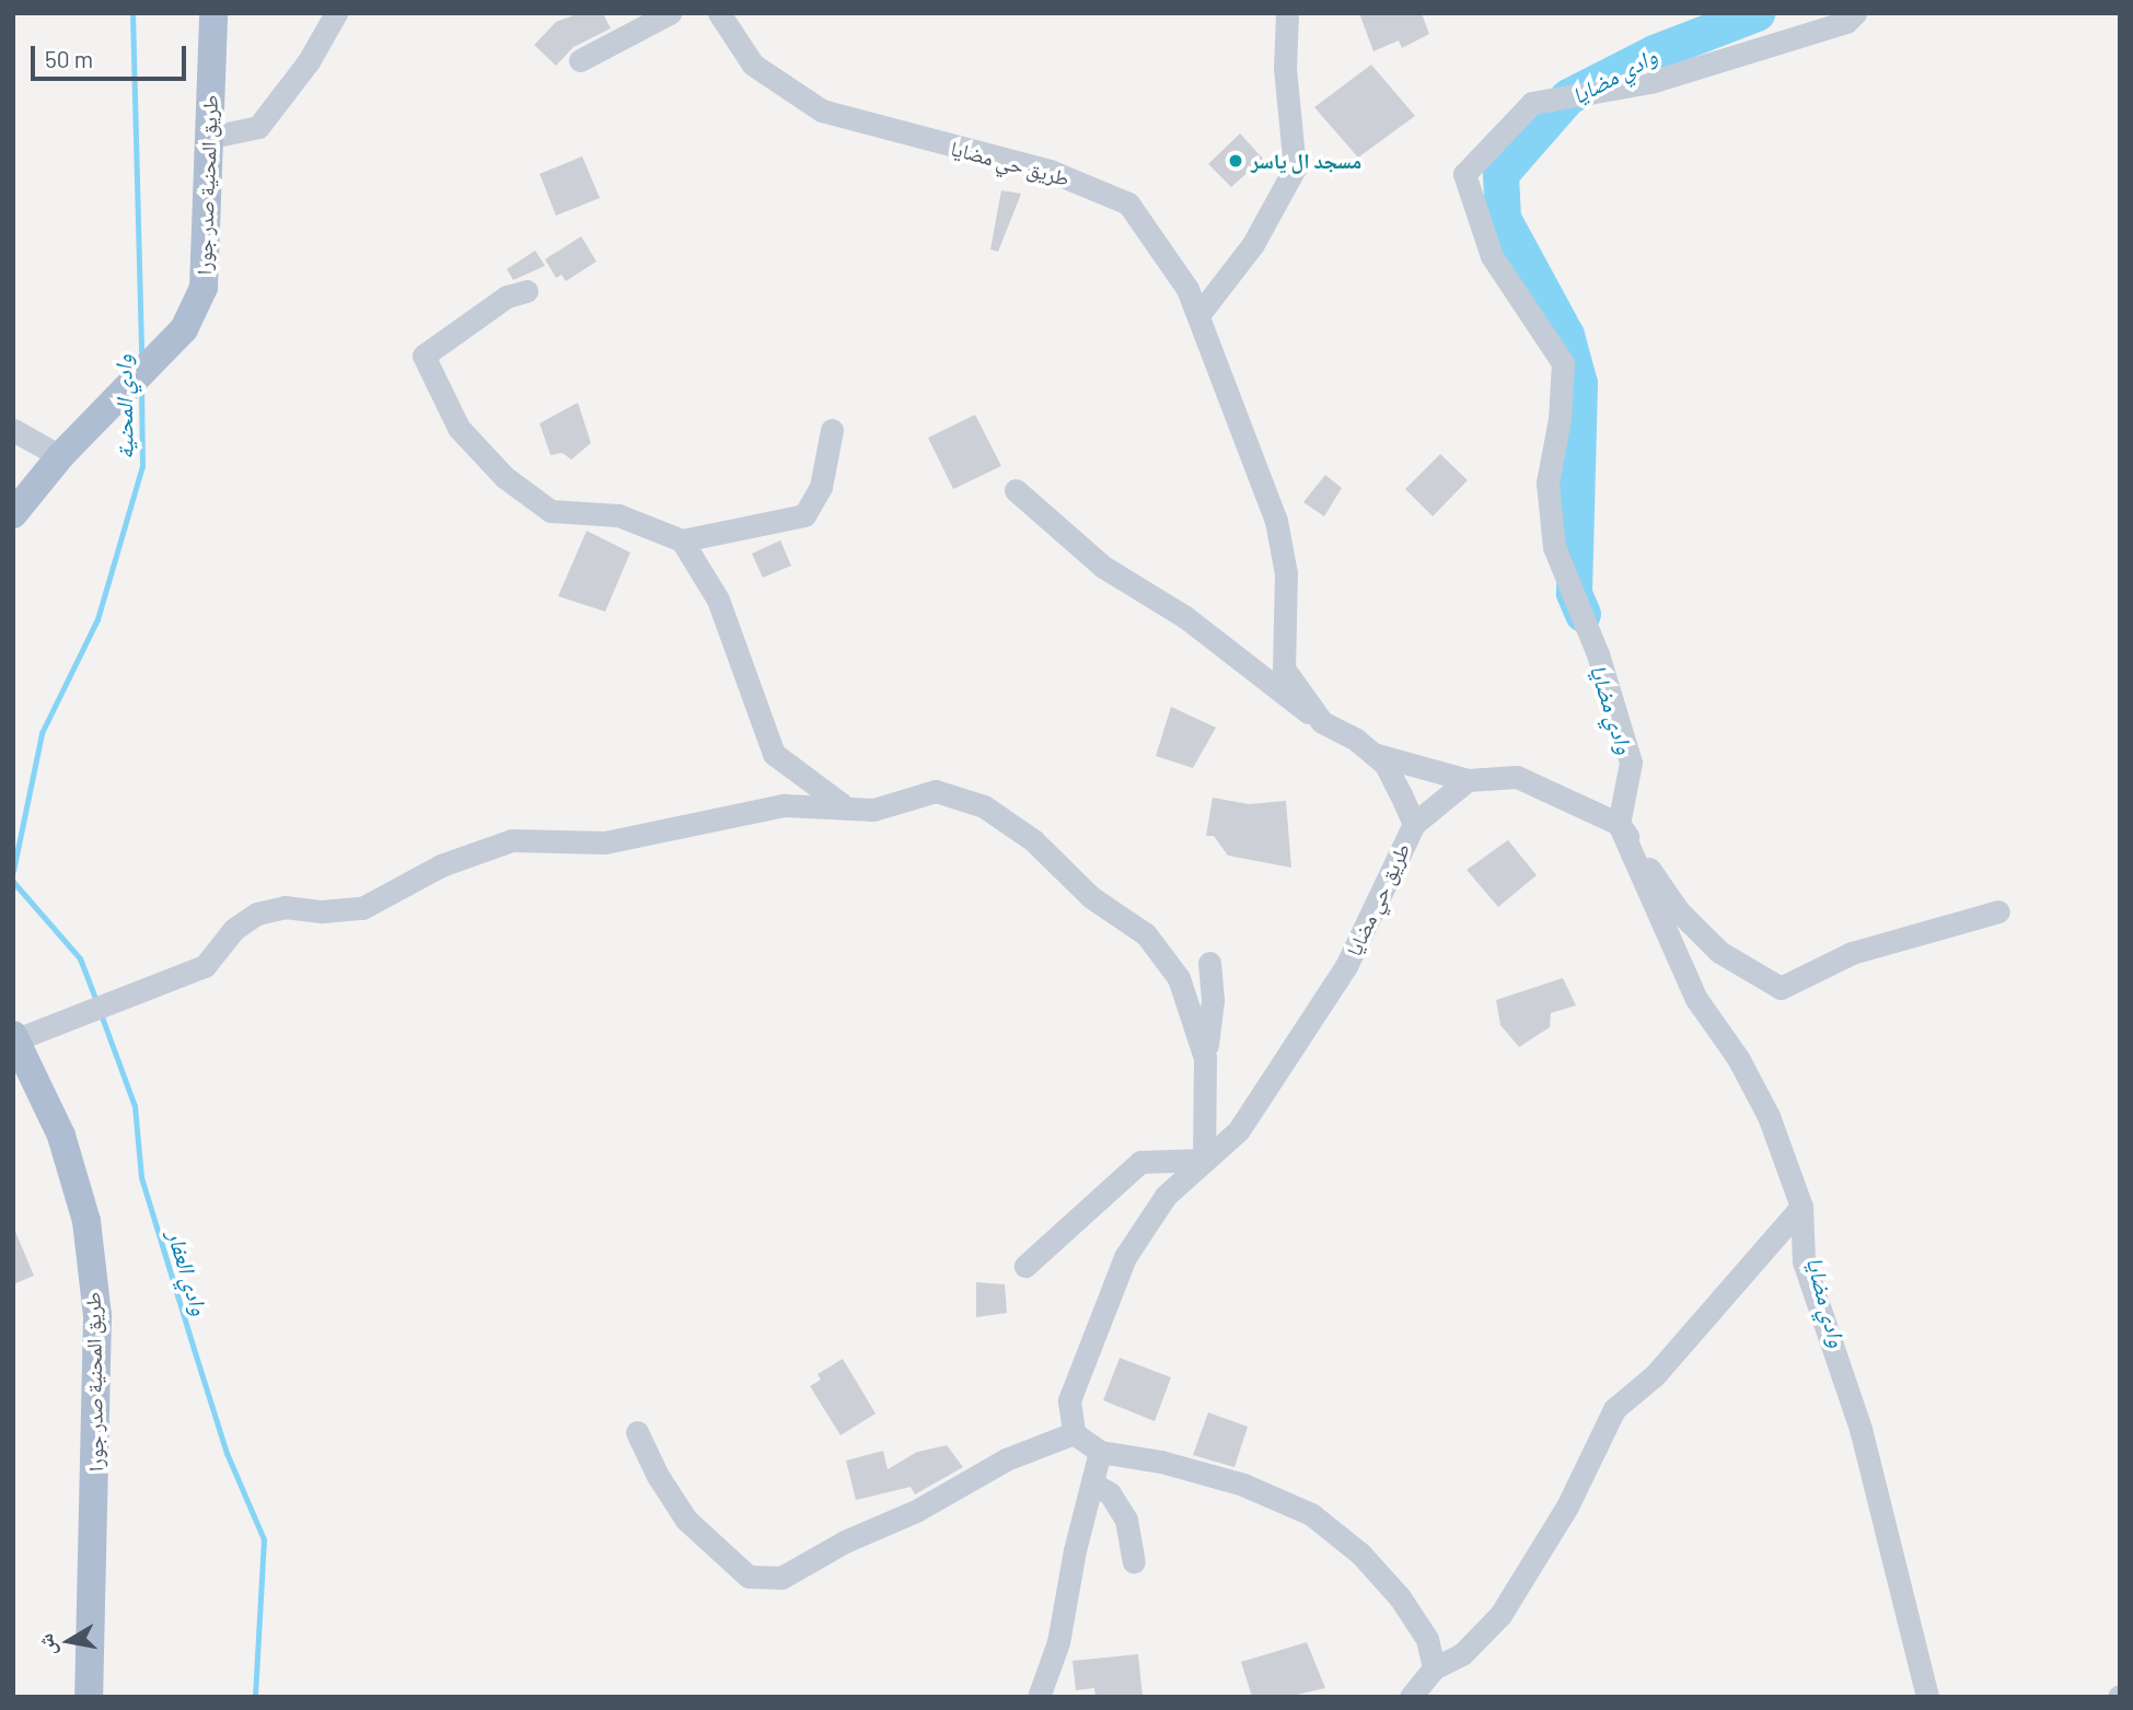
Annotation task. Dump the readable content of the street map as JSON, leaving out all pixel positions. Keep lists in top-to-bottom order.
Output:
{
  "streets": {
    "main road": ["طريق المحنية صدر جورا"],
    "street": ["طريق حي مضايا"]
  },
  "water": ["وادي مضايا", "وادي المحنية", "وادي العفار"],
  "places": ["مسجد ال ياسر"],
  "scale_bar": "50 m",
  "north": "left"
}
